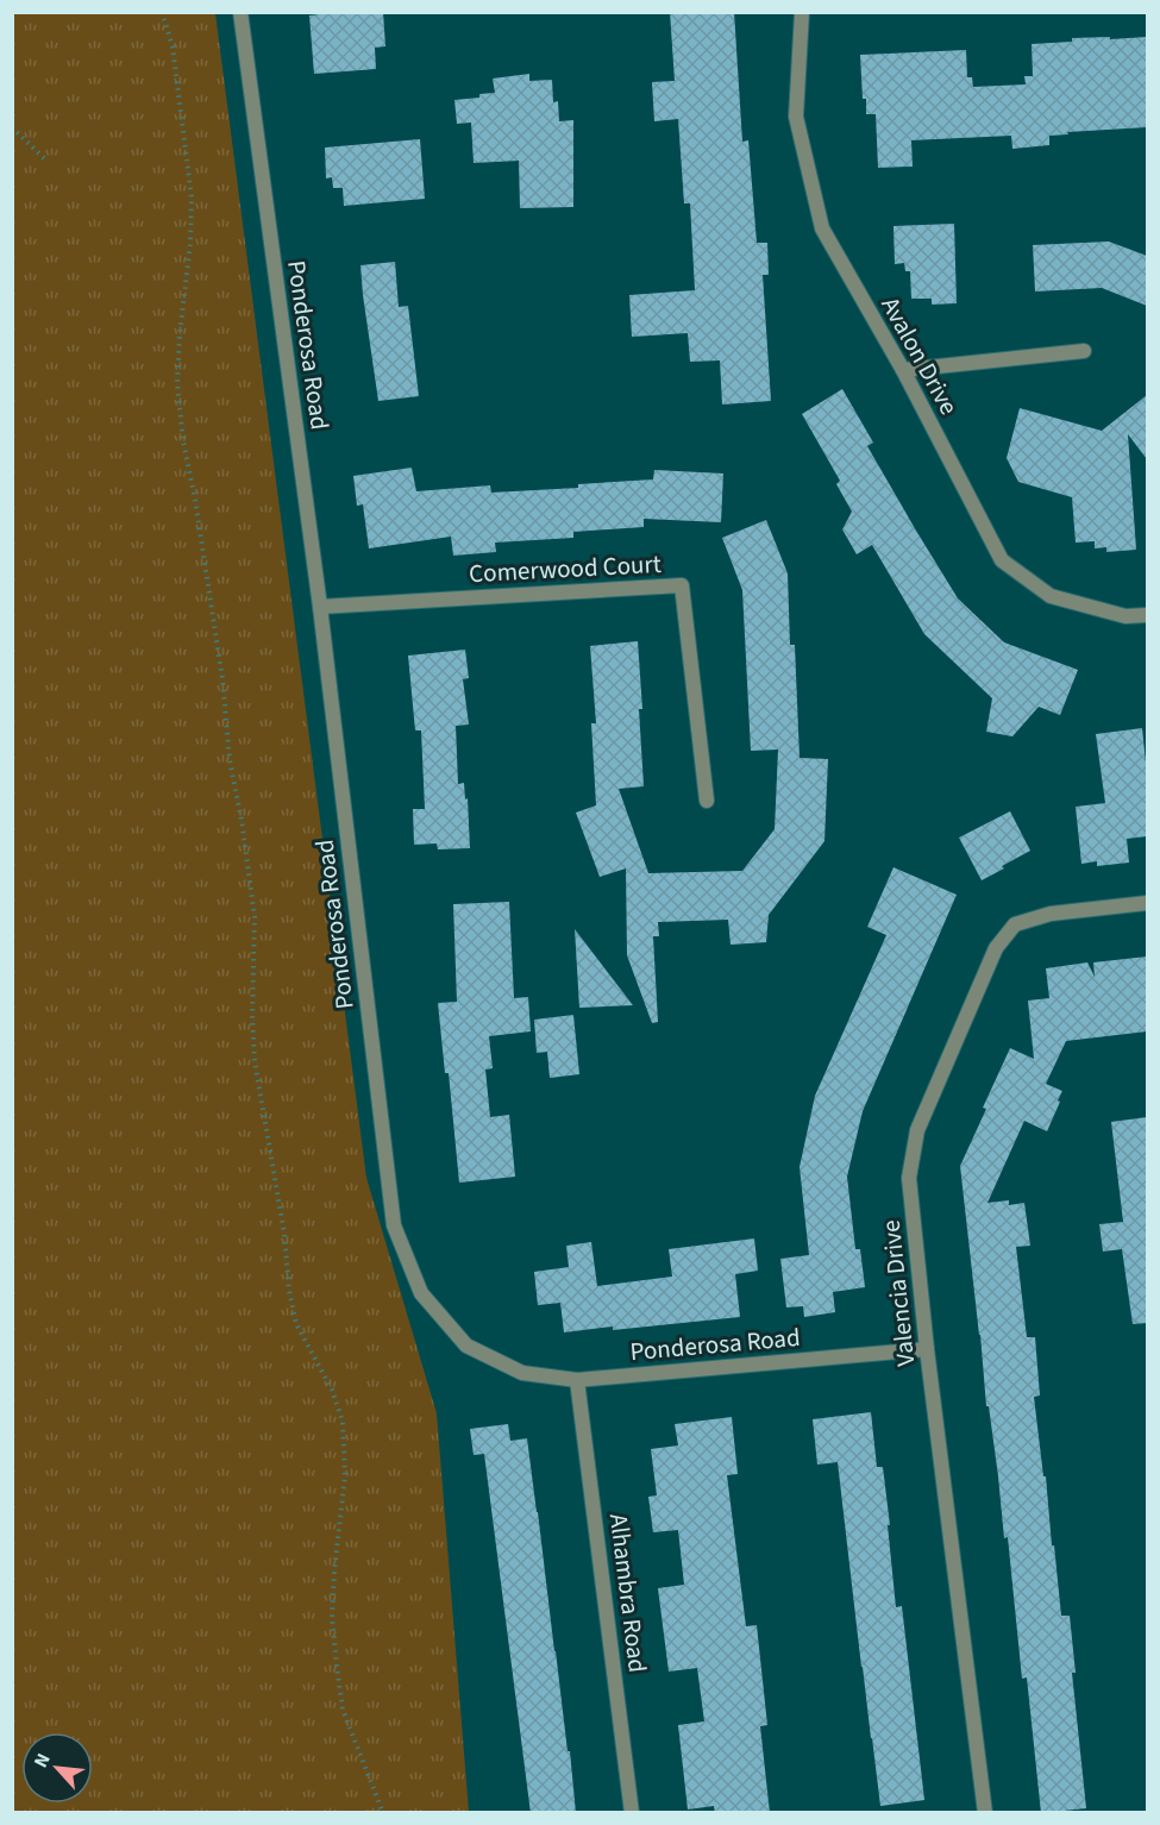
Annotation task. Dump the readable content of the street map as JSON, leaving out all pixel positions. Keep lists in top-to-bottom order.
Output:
{
  "streets": {
    "street": [
      "Ponderosa Road",
      "Avalon Drive",
      "Comerwood Court",
      "Valencia Drive",
      "Alhambra Road"
    ]
  },
  "crossings": [
    ["Ponderosa Road", "Comerwood Court"],
    ["Ponderosa Road", "Valencia Drive"],
    ["Ponderosa Road", "Alhambra Road"]
  ],
  "north": "top left"
}
